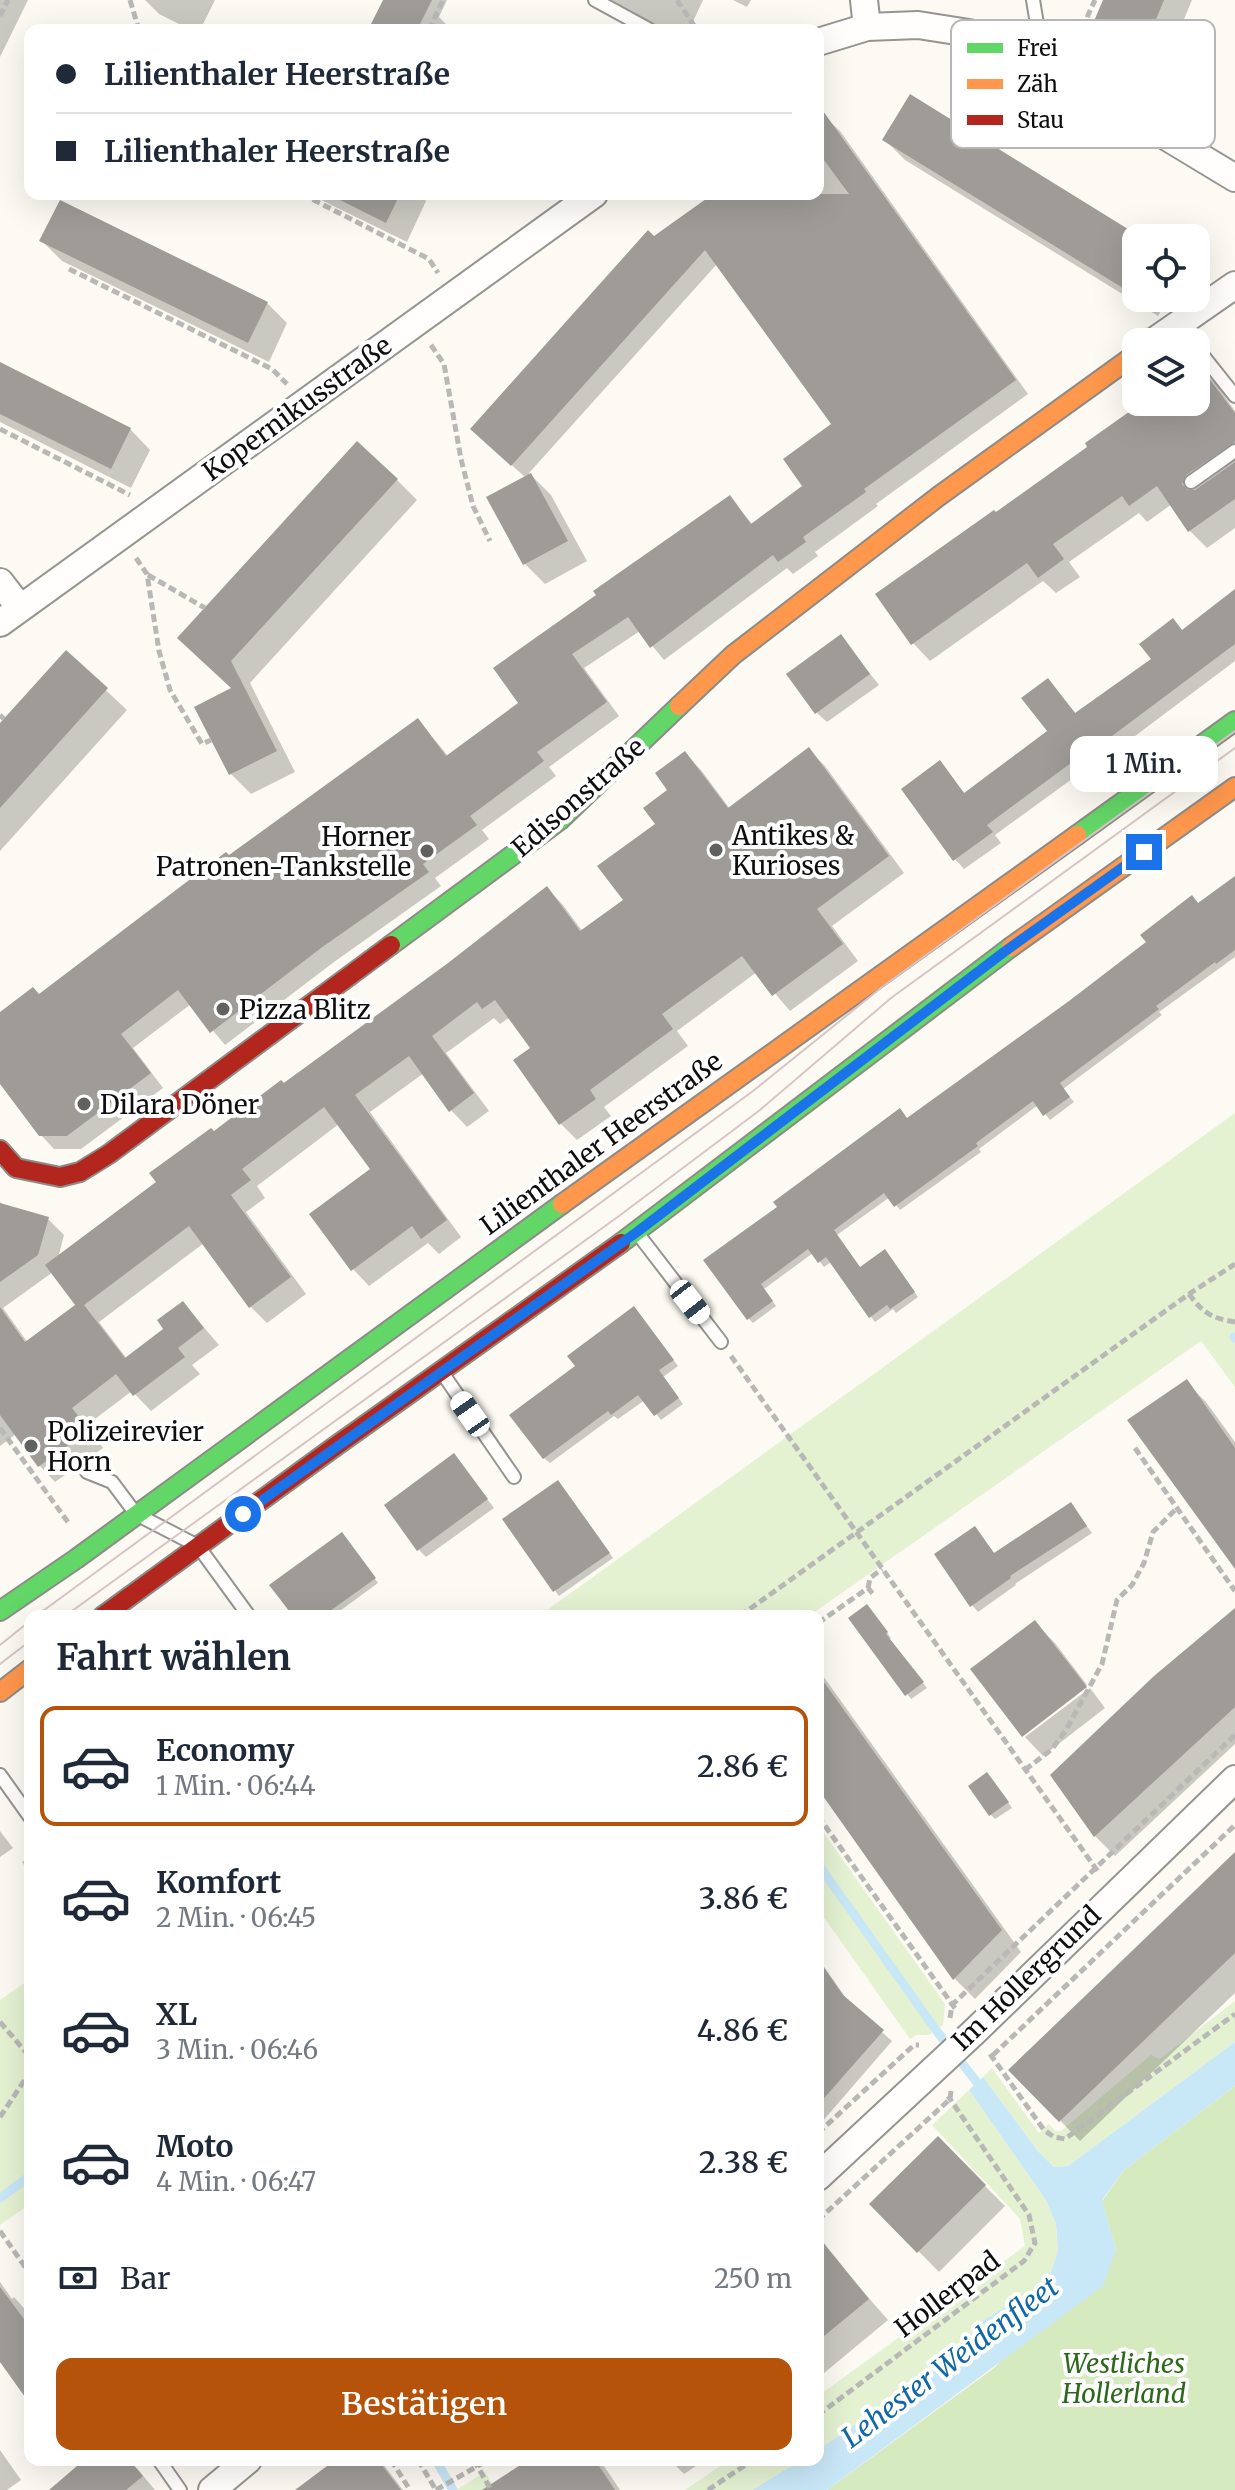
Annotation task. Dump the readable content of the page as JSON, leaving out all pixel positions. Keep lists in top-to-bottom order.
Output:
{
  "streets": {
    "main road": ["Edisonstraße", "Lilienthaler Heerstraße"],
    "street": ["Kopernikusstraße", "Im Hollergrund"],
    "path": ["Hollerpad"]
  },
  "water": ["Lehester Weidenfleet"],
  "parks": ["Westliches Hollerland"],
  "places": [
    "Antikes & Kurioses",
    "Horner Patronen-Tankstelle",
    "Pizza Blitz",
    "Dilara Döner",
    "Polizeirevier Horn"
  ],
  "legend": ["Frei", "Zäh", "Stau"],
  "page": {
    "banner": ["Lilienthaler Heerstraße", "Lilienthaler Heerstraße"],
    "bubble": "1 Min.",
    "heading": "Fahrt wählen",
    "list": [
      {
        "name": "Economy",
        "note": "1 Min. · 06:44",
        "value": "2.86 €"
      },
      {
        "name": "Komfort",
        "note": "2 Min. · 06:45",
        "value": "3.86 €"
      },
      {
        "name": "XL",
        "note": "3 Min. · 06:46",
        "value": "4.86 €"
      },
      {
        "name": "Moto",
        "note": "4 Min. · 06:47",
        "value": "2.38 €"
      }
    ],
    "pay": ["Bar", "250 m"],
    "buttons": "Bestätigen"
  }
}
